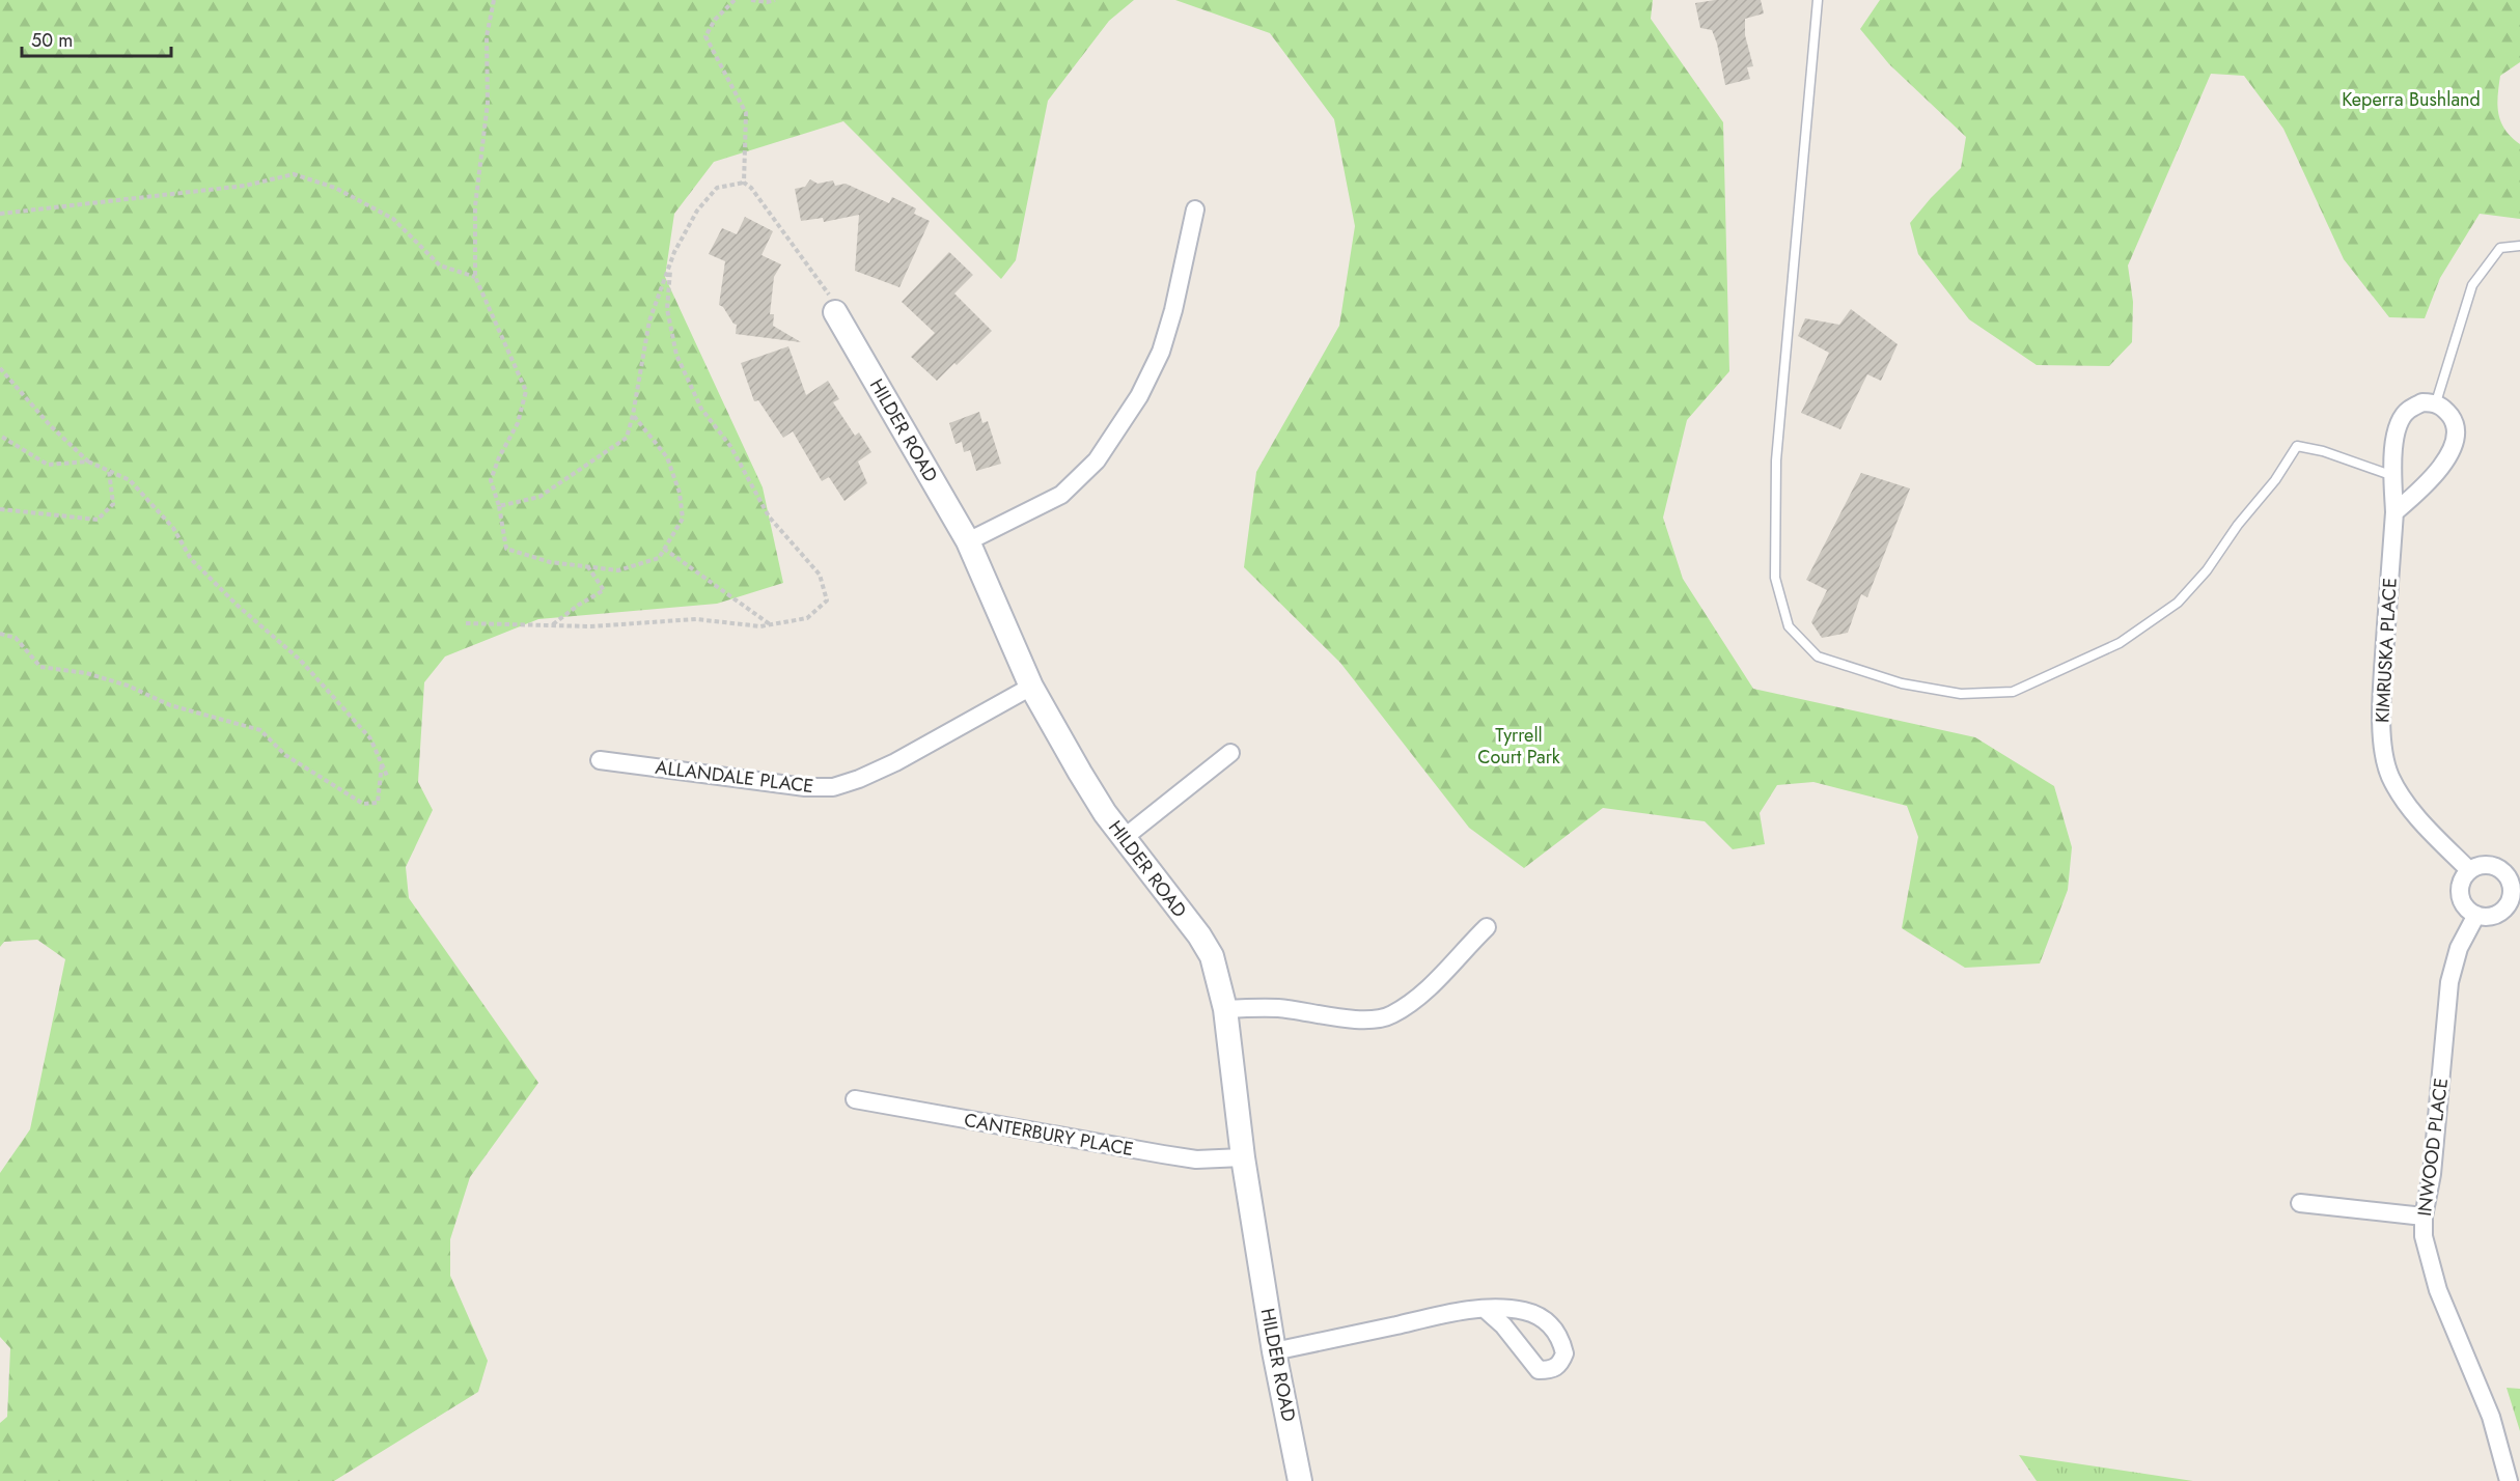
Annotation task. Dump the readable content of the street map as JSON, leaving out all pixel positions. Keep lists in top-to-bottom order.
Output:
{
  "streets": {
    "street": [
      "HILDER ROAD",
      "KIMRUSKA PLACE",
      "ALLANDALE PLACE",
      "CANTERBURY PLACE",
      "INWOOD PLACE"
    ]
  },
  "crossings": [
    ["HILDER ROAD", "ALLANDALE PLACE"],
    ["HILDER ROAD", "CANTERBURY PLACE"],
    ["KIMRUSKA PLACE", "INWOOD PLACE"]
  ],
  "parks": ["Keperra Bushland", "Tyrrell Court Park"],
  "scale_bar": "50 m"
}
